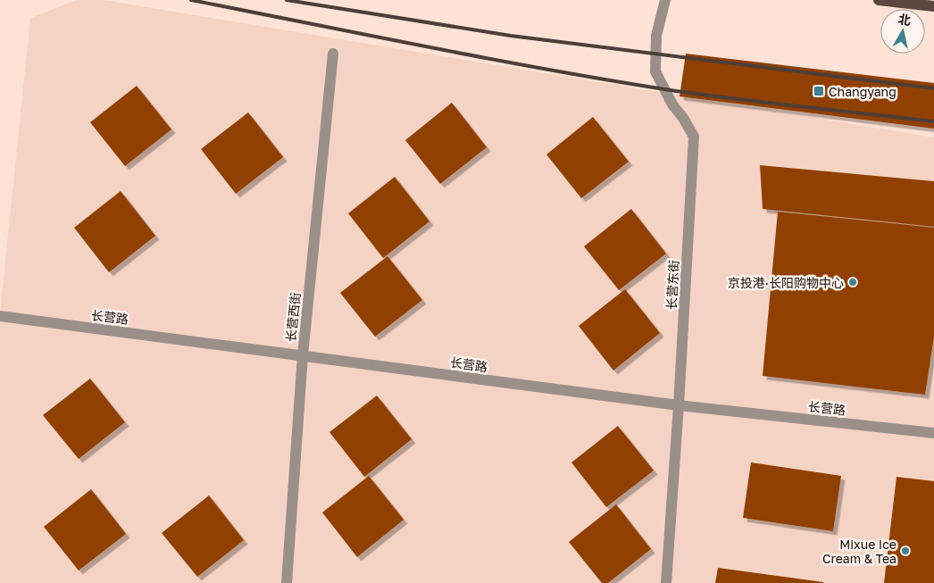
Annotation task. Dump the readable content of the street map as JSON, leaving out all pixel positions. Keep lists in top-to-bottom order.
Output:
{
  "streets": {
    "street": ["长营东街", "长营路", "长营西街"]
  },
  "crossings": [
    ["长营东街", "长营路"],
    ["长营路", "长营西街"]
  ],
  "places": {
    "transit": ["Changyang"],
    "other": ["京投港·长阳购物中心", "Mixue Ice Cream & Tea"]
  },
  "north": "top"
}
